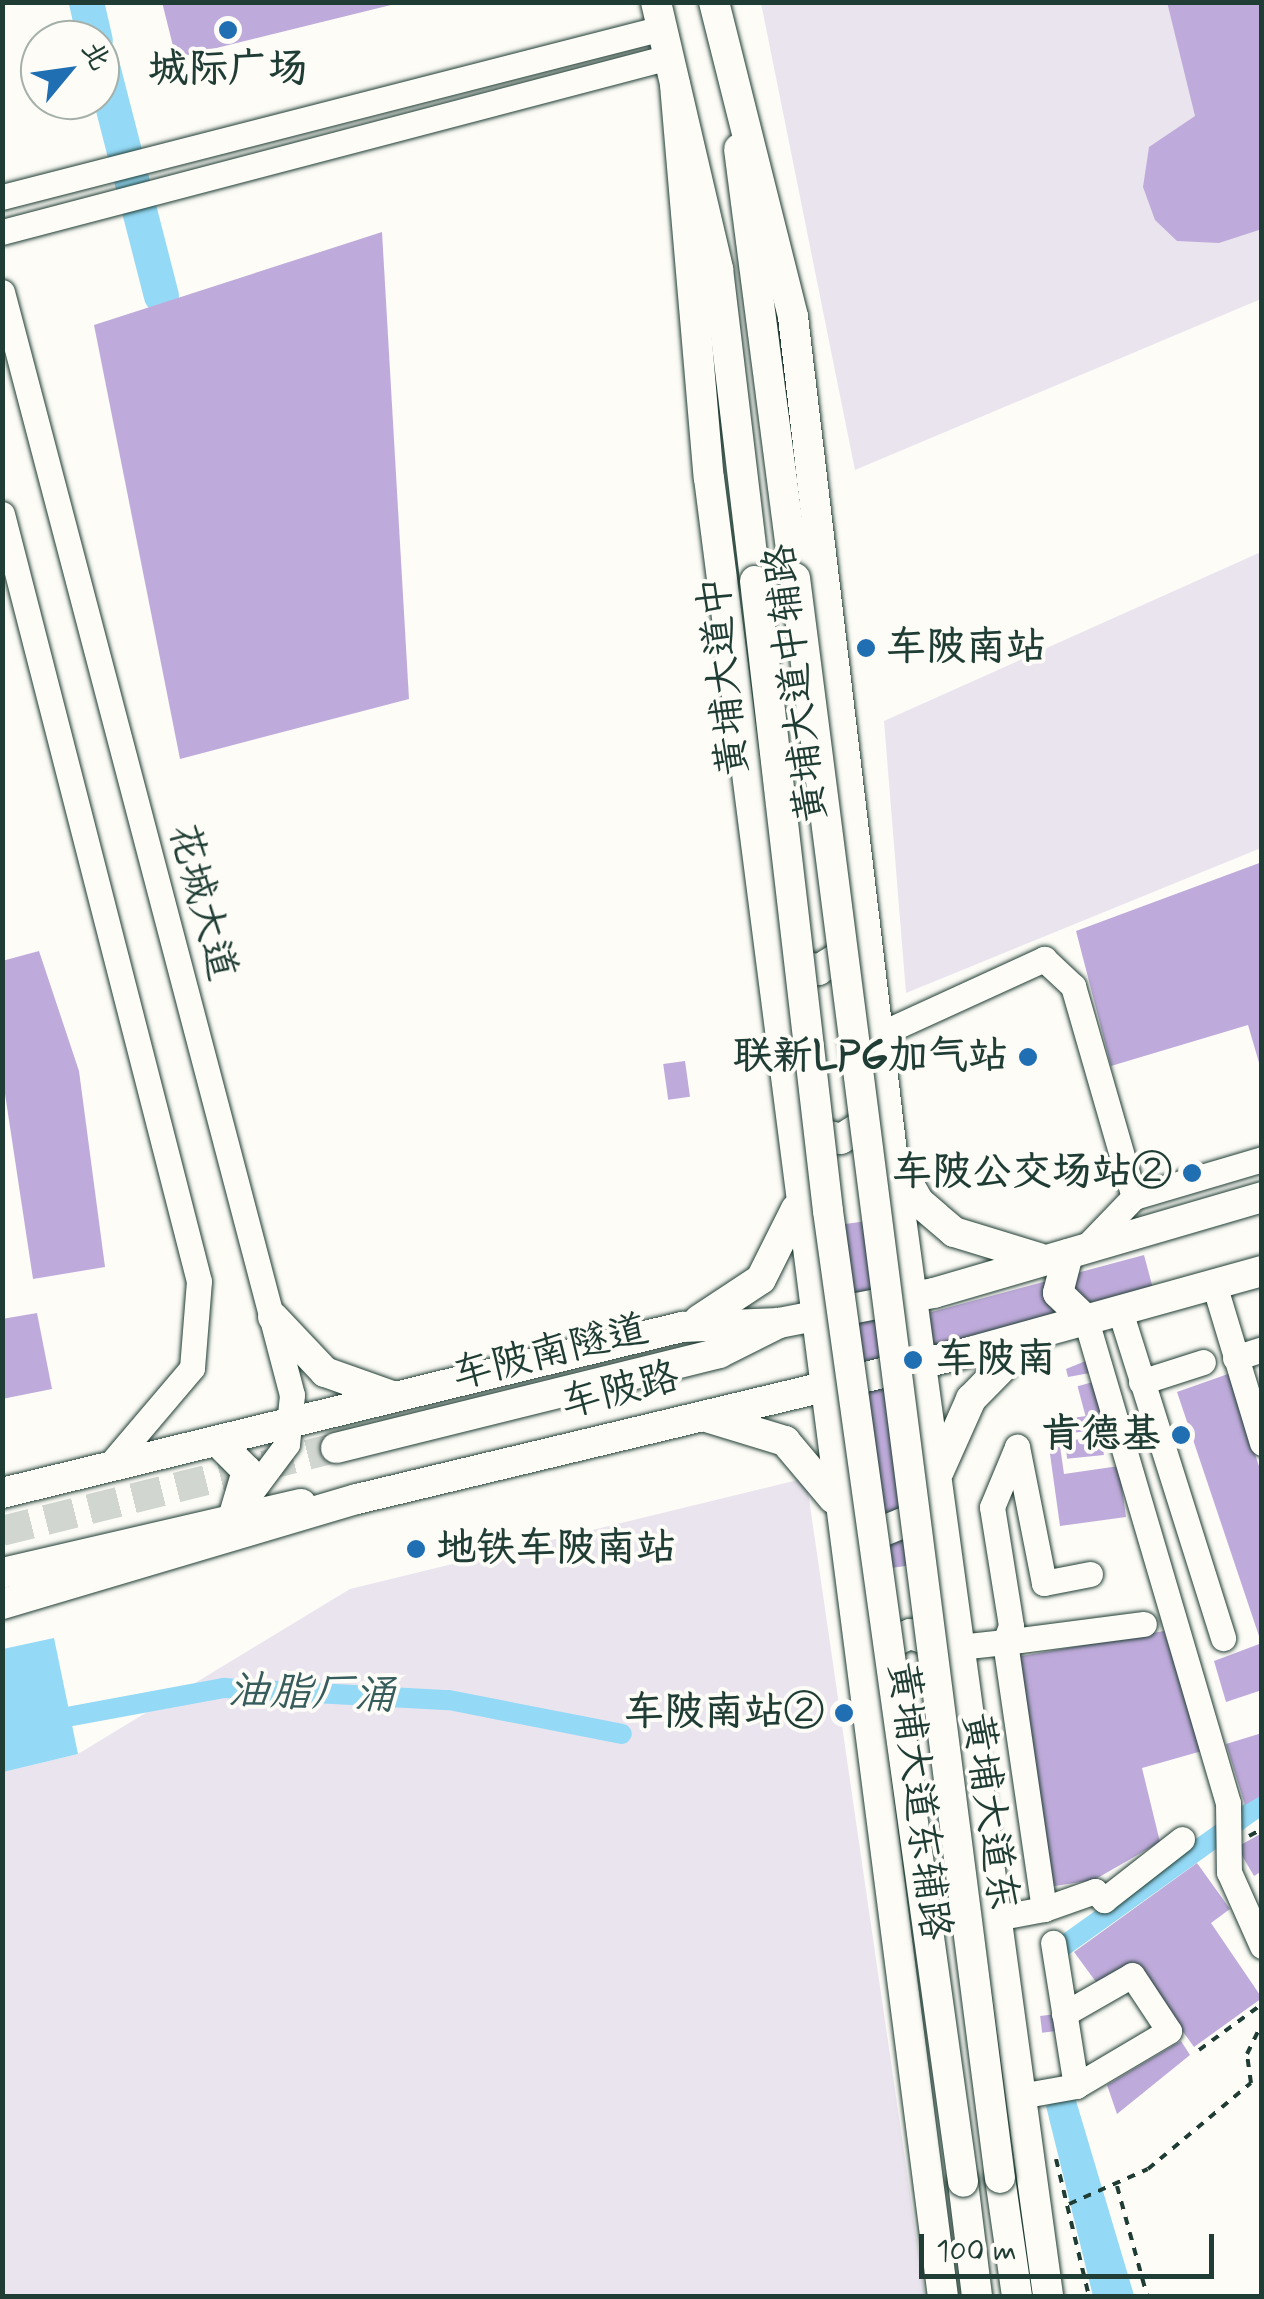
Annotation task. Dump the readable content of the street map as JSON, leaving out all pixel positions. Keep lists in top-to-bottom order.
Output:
{
  "streets": {
    "main road": [
      "黄埔大道中",
      "黄埔大道中辅路",
      "车陂南隧道",
      "车陂路",
      "黄埔大道东辅路",
      "黄埔大道东"
    ],
    "street": ["花城大道"]
  },
  "crossings": [
    ["黄埔大道中", "黄埔大道中辅路"],
    ["黄埔大道中", "黄埔大道东"],
    ["黄埔大道中辅路", "车陂路"],
    ["黄埔大道中辅路", "黄埔大道东辅路"],
    ["花城大道", "车陂路"],
    ["车陂南隧道", "车陂路"],
    ["车陂路", "黄埔大道东辅路"]
  ],
  "water": ["油脂厂涌"],
  "places": [
    "城际广场",
    "车陂南站",
    "联新LPG加气站",
    "车陂公交场站②",
    "车陂南",
    "肯德基",
    "地铁车陂南站",
    "车陂南站②"
  ],
  "scale_bar": "100 m",
  "north": "top right"
}
